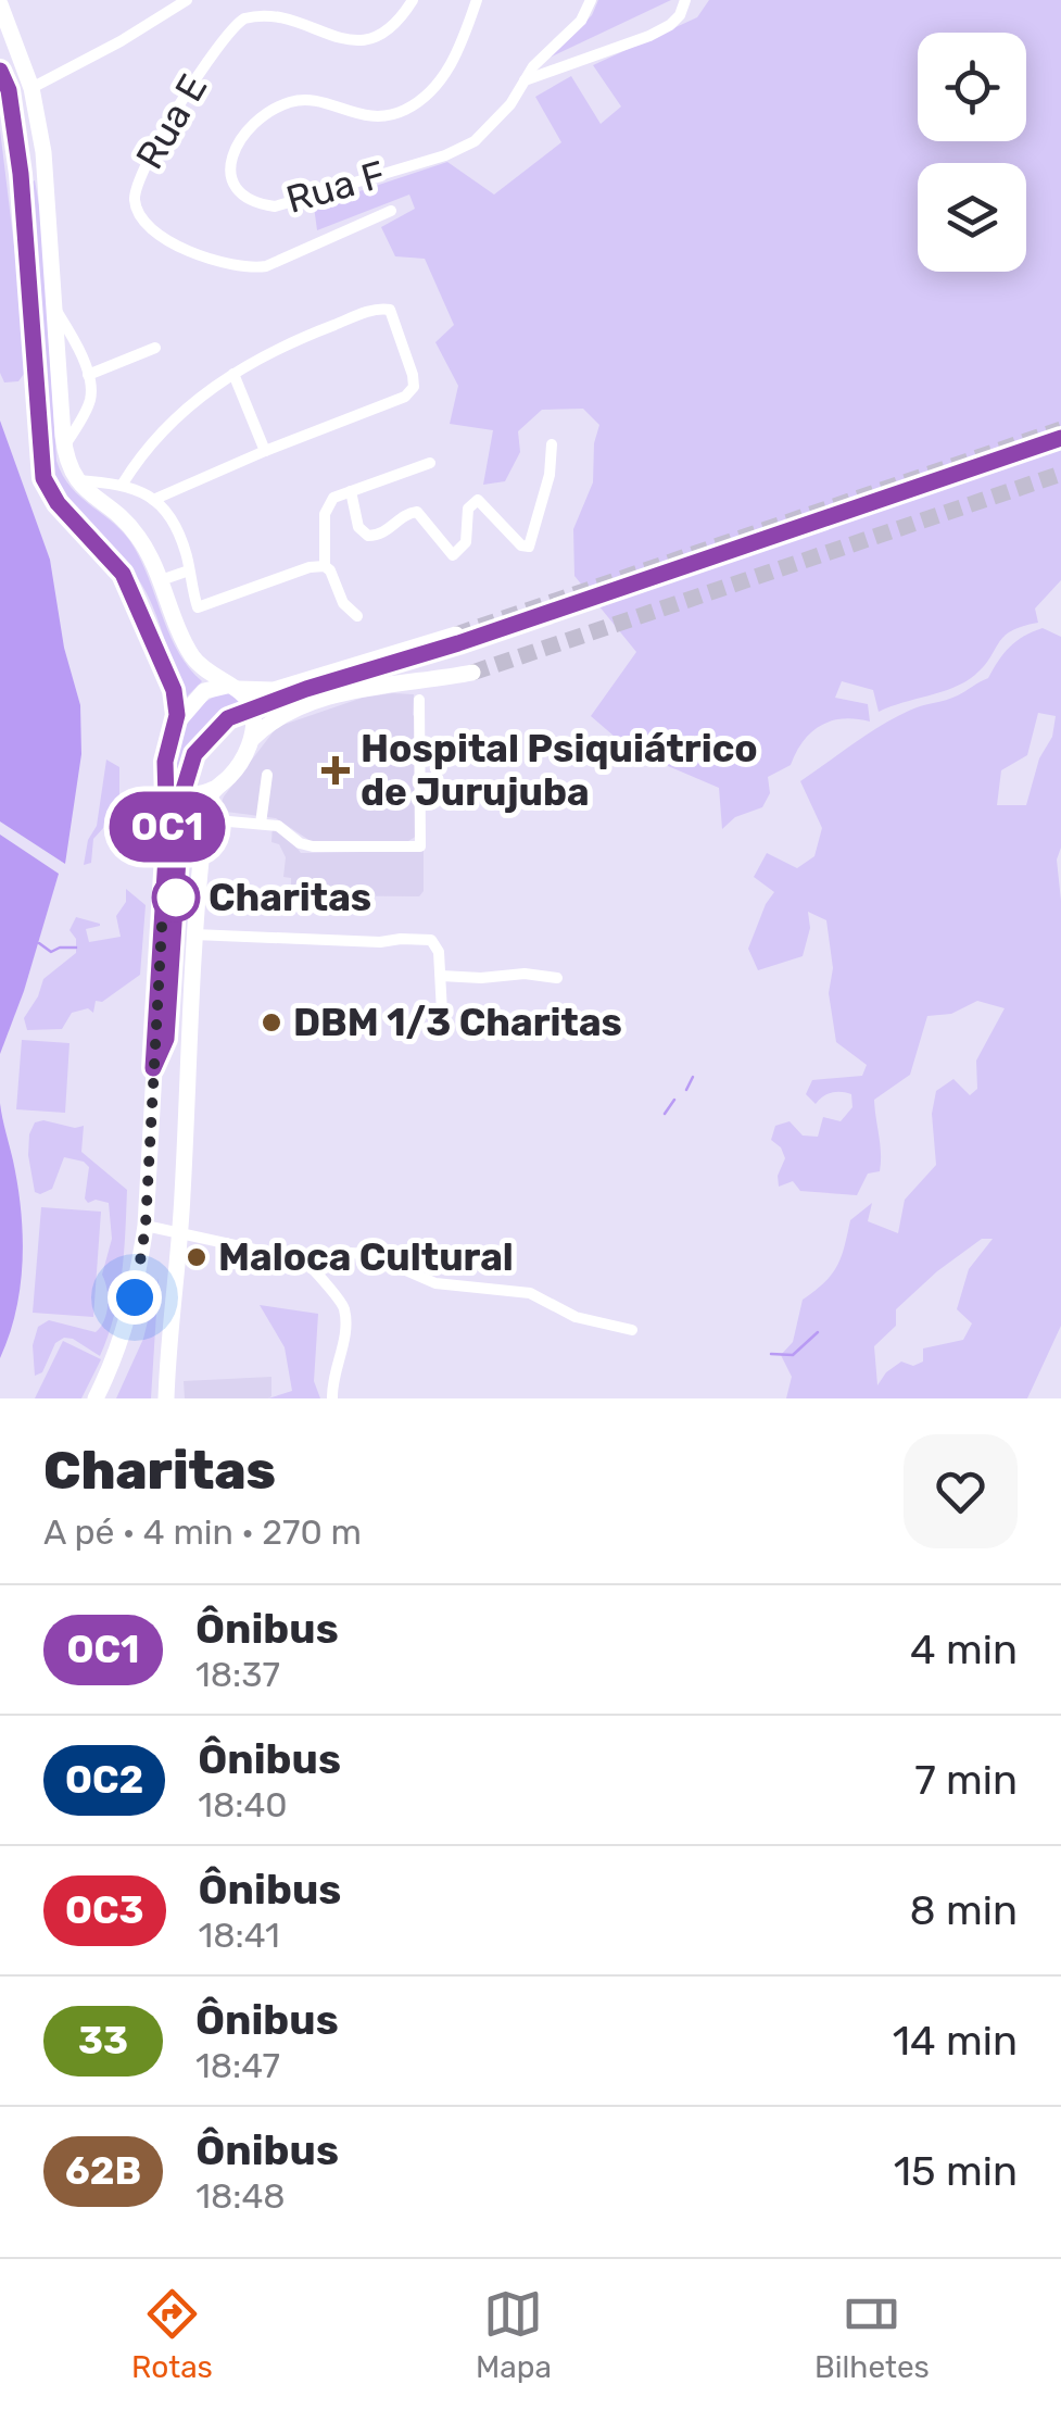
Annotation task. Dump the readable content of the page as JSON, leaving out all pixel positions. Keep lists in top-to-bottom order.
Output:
{
  "streets": {
    "street": ["Rua E", "Rua F"]
  },
  "places": {
    "health": ["Hospital Psiquiátrico de Jurujuba"],
    "other": ["Charitas", "DBM 1/3 Charitas", "Maloca Cultural"]
  },
  "lines": ["bus line OC1"],
  "page": {
    "on_map": "OC1",
    "heading": ["Charitas", "A pé · 4 min · 270 m"],
    "list": [
      {
        "mark": "OC1",
        "name": "Ônibus",
        "note": "18:37",
        "value": "4 min"
      },
      {
        "mark": "OC2",
        "name": "Ônibus",
        "note": "18:40",
        "value": "7 min"
      },
      {
        "mark": "OC3",
        "name": "Ônibus",
        "note": "18:41",
        "value": "8 min"
      },
      {
        "mark": "33",
        "name": "Ônibus",
        "note": "18:47",
        "value": "14 min"
      },
      {
        "mark": "62B",
        "name": "Ônibus",
        "note": "18:48",
        "value": "15 min"
      }
    ],
    "tabs": ["Rotas", "Mapa", "Bilhetes"]
  }
}
